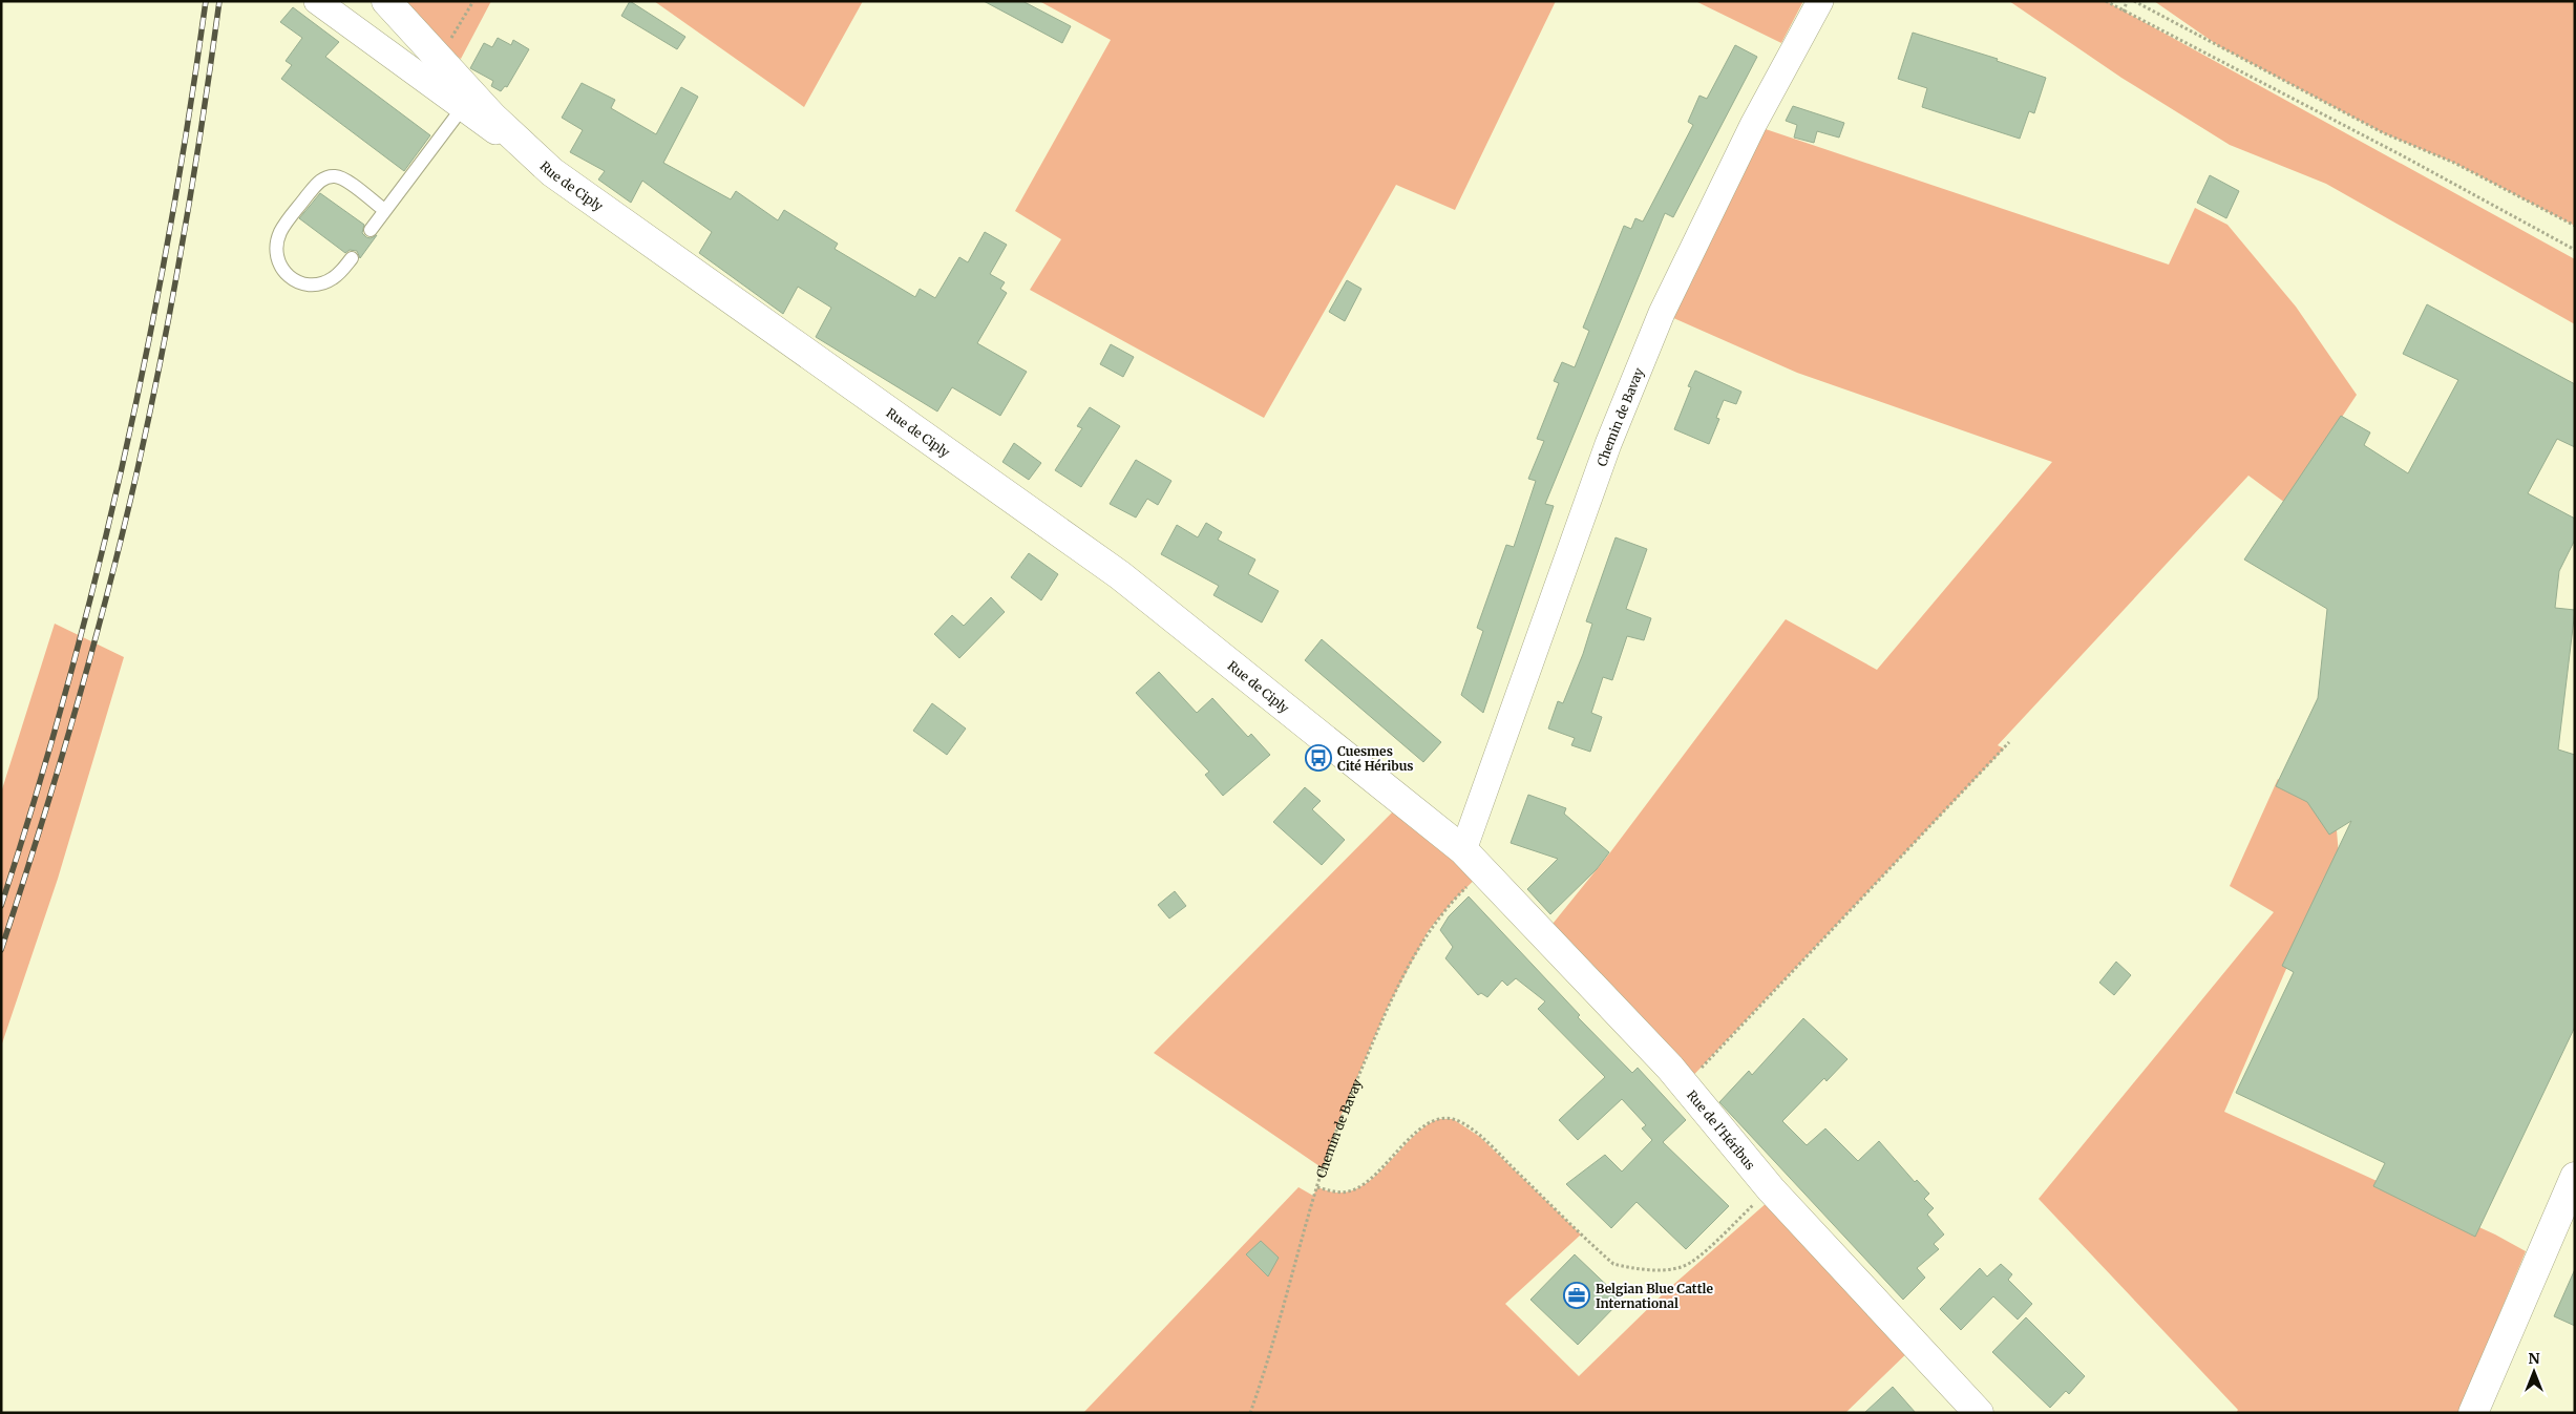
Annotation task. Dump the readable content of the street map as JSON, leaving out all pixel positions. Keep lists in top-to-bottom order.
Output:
{
  "streets": {
    "street": ["Rue de Ciply", "Chemin de Bavay", "Rue de l'Héribus"]
  },
  "crossings": [
    ["Rue de Ciply", "Chemin de Bavay"],
    ["Rue de Ciply", "Rue de l'Héribus"],
    ["Chemin de Bavay", "Rue de l'Héribus"]
  ],
  "places": {
    "bus stop": ["Cuesmes Cité Héribus"],
    "office": ["Belgian Blue Cattle International"]
  },
  "north": "top"
}
